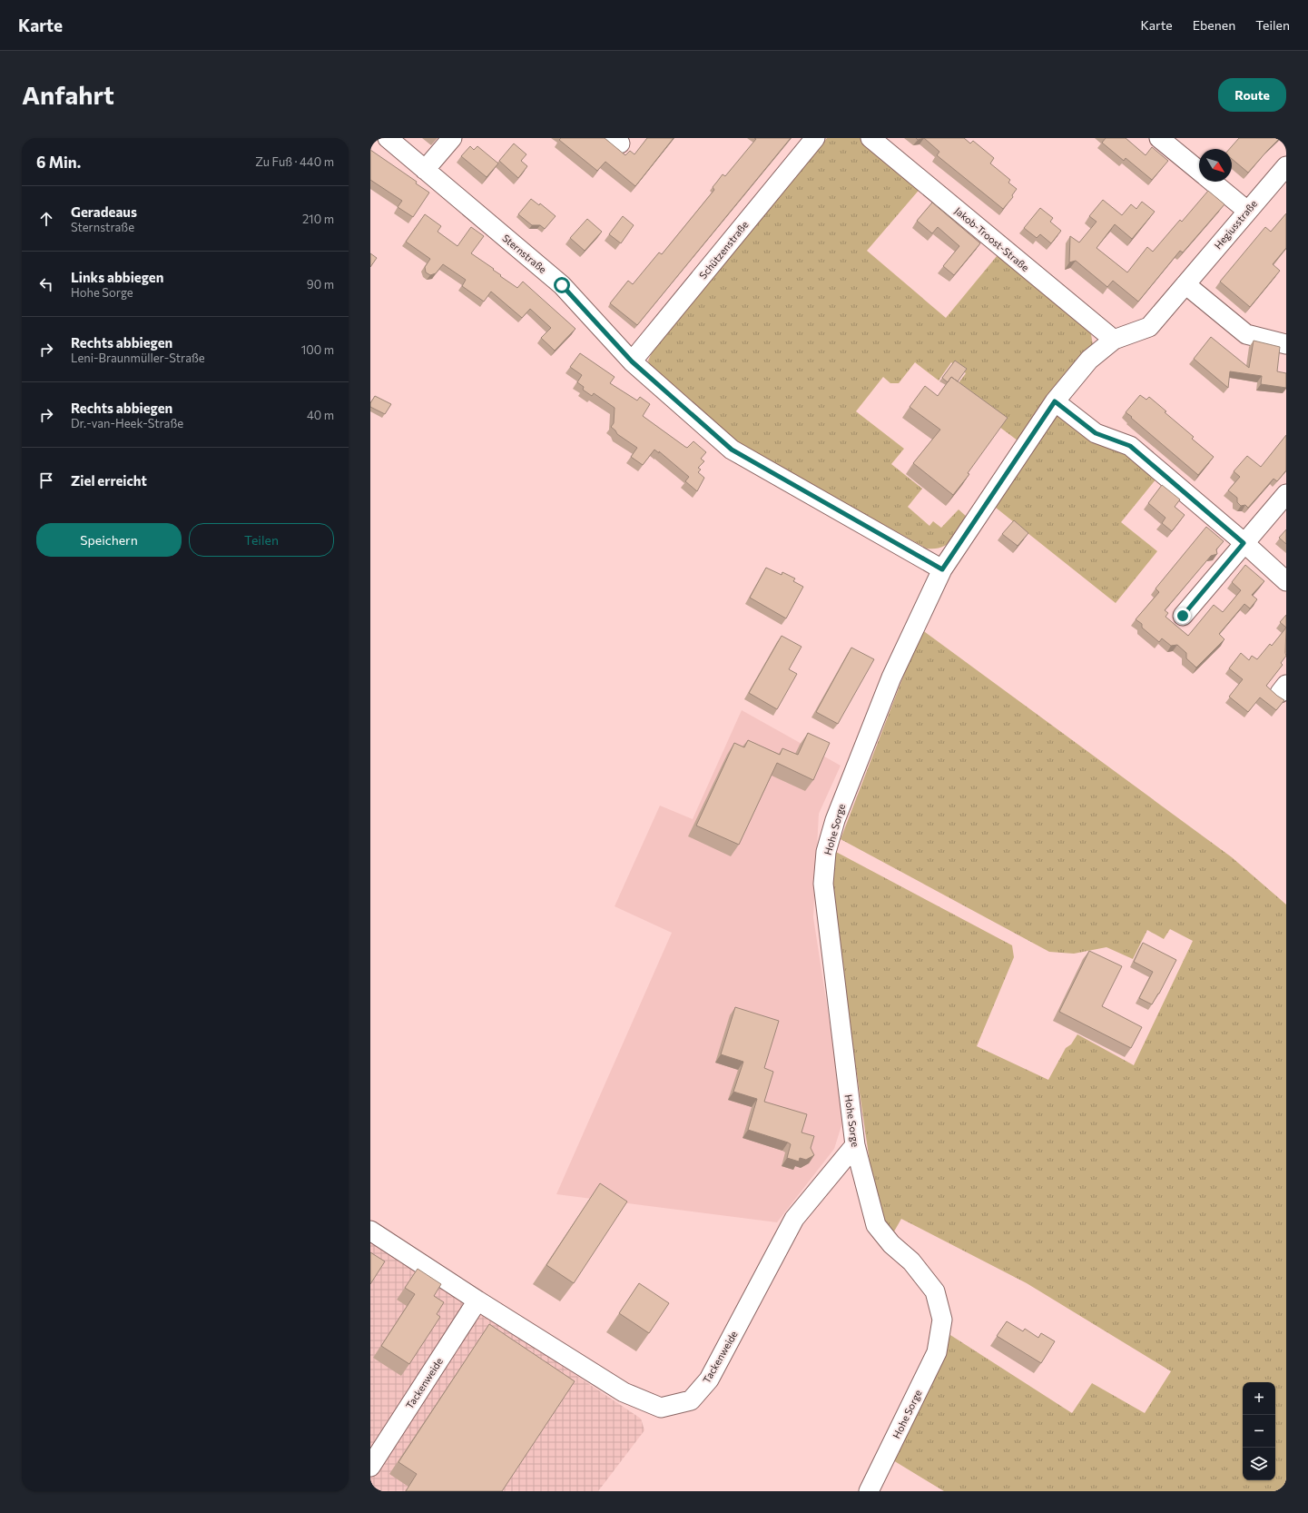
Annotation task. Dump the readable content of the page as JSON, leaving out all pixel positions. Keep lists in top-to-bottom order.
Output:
{
  "streets": {
    "street": [
      "Hegiusstraße",
      "Jakob-Troost-Straße",
      "Schützenstraße",
      "Sternstraße",
      "Hohe Sorge",
      "Tackenweide"
    ]
  },
  "crossings": [
    ["Hegiusstraße", "Hohe Sorge"],
    ["Jakob-Troost-Straße", "Hohe Sorge"],
    ["Schützenstraße", "Sternstraße"],
    ["Sternstraße", "Hohe Sorge"],
    ["Hohe Sorge", "Tackenweide"]
  ],
  "north": "bottom right",
  "page": {
    "header": "Karte",
    "nav": ["Karte", "Ebenen", "Teilen"],
    "buttons": [
      "Route",
      ["Speichern", "Teilen"]
    ],
    "title": "Anfahrt",
    "heading": ["6 Min.", "Zu Fuß · 440 m"],
    "list": [
      ["Geradeaus", "Sternstraße", "210 m"],
      ["Links abbiegen", "Hohe Sorge", "90 m"],
      ["Rechts abbiegen", "Leni-Braunmüller-Straße", "100 m"],
      ["Rechts abbiegen", "Dr.-van-Heek-Straße", "40 m"],
      "Ziel erreicht"
    ],
    "map_buttons": ["+", "−"]
  }
}
